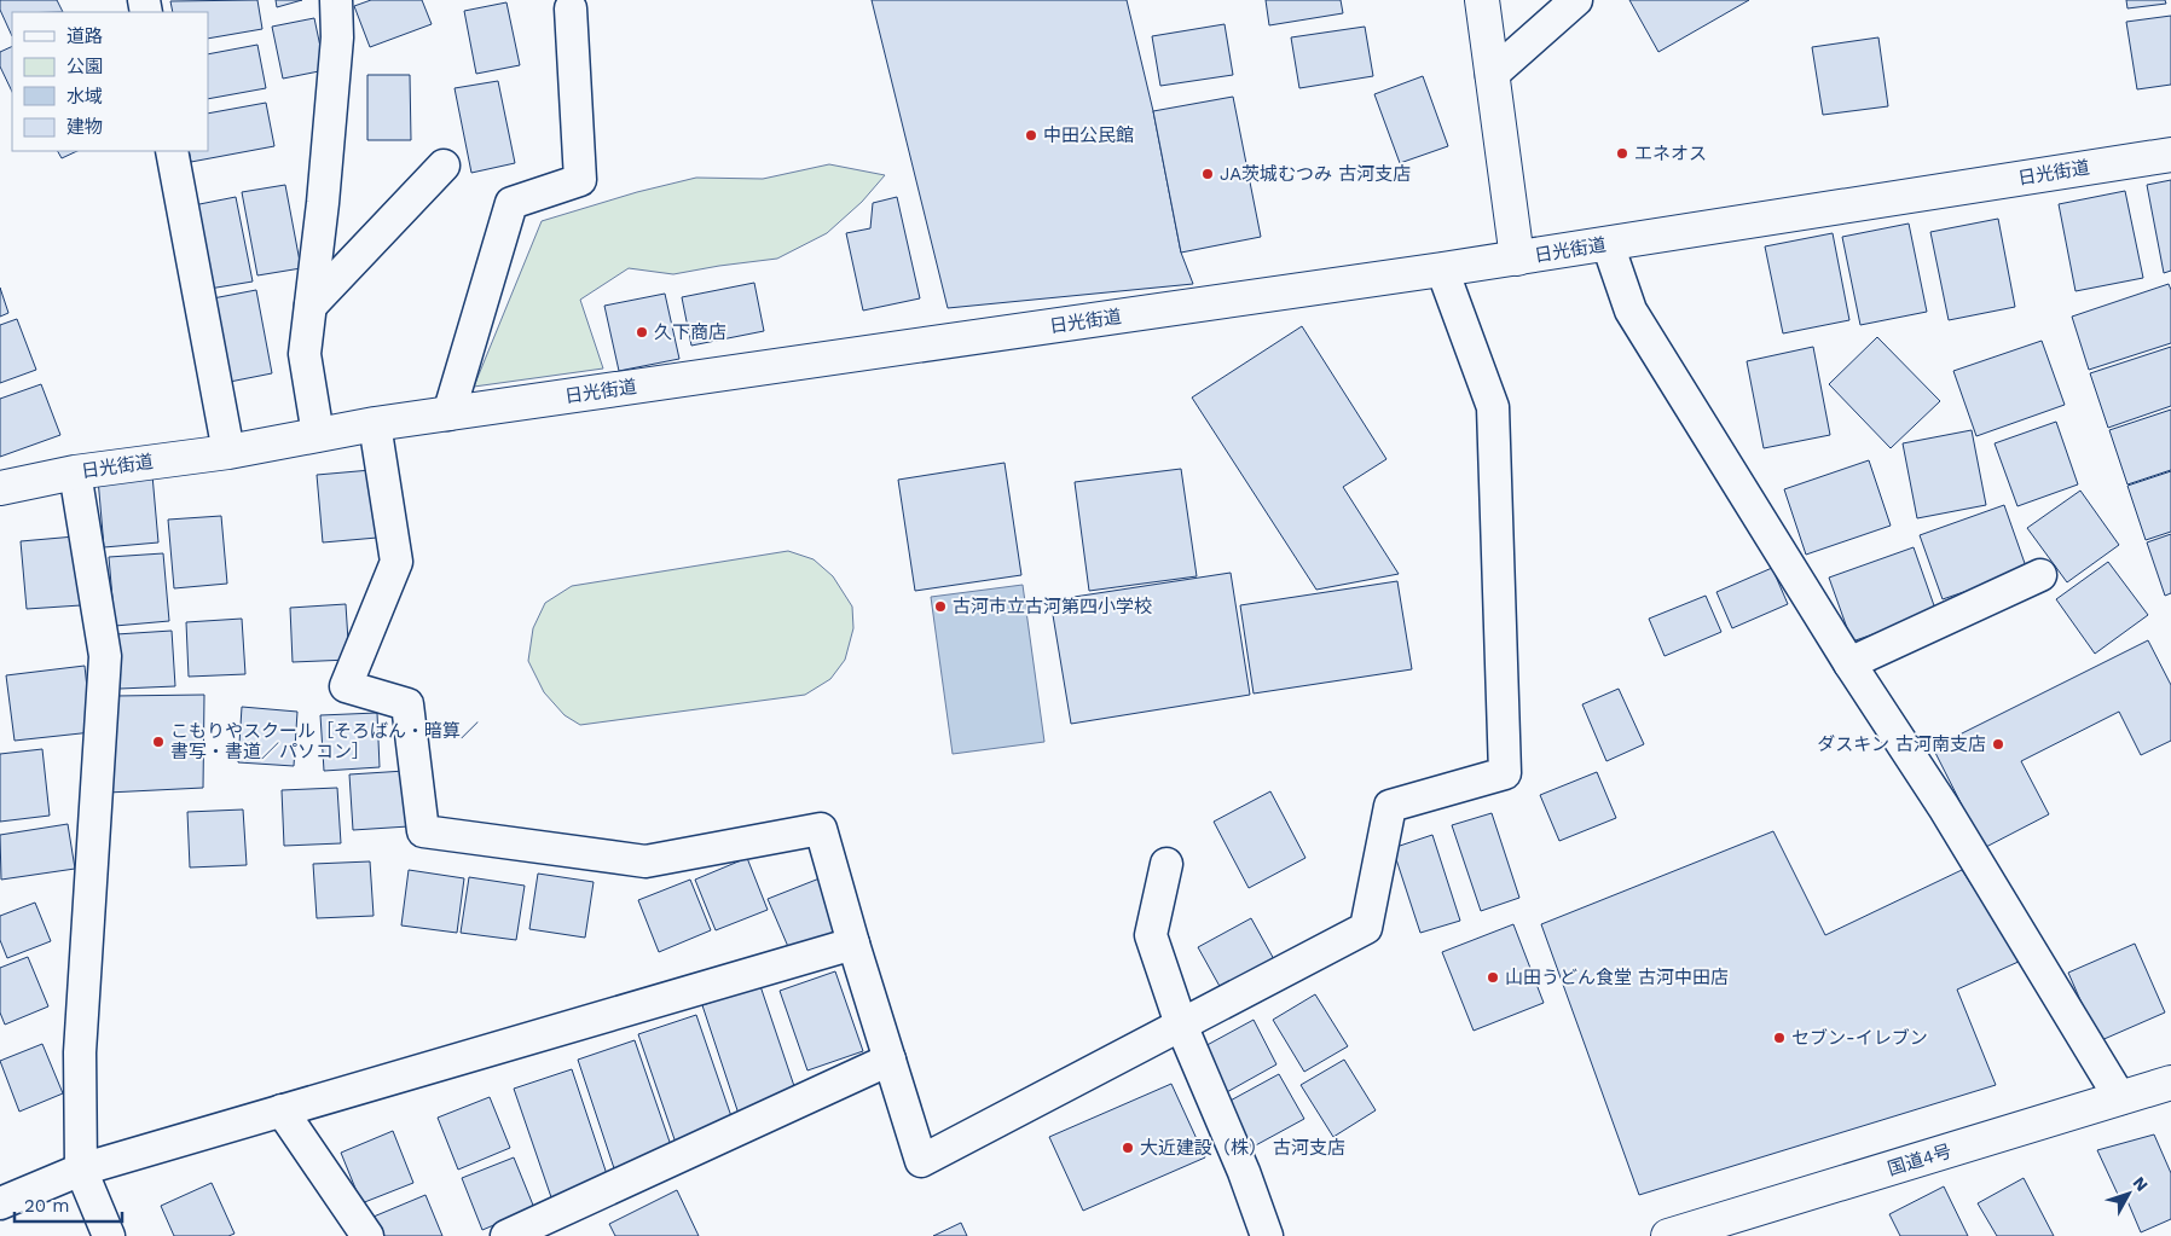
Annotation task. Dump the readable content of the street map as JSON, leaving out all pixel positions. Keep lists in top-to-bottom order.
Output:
{
  "streets": {
    "main road": ["日光街道", "国道4号"]
  },
  "places": [
    "中田公民館",
    "エネオス",
    "JA茨城むつみ 古河支店",
    "久下商店",
    "古河市立古河第四小学校",
    "こもりやスクール［そろばん・暗算／ 書写・書道／パソコン］",
    "ダスキン 古河南支店",
    "山田うどん食堂 古河中田店",
    "セブン-イレブン",
    "大近建設（株） 古河支店"
  ],
  "legend": [
    "道路",
    "公園",
    "水域",
    "建物"
  ],
  "scale_bar": "20 m",
  "north": "top right"
}
